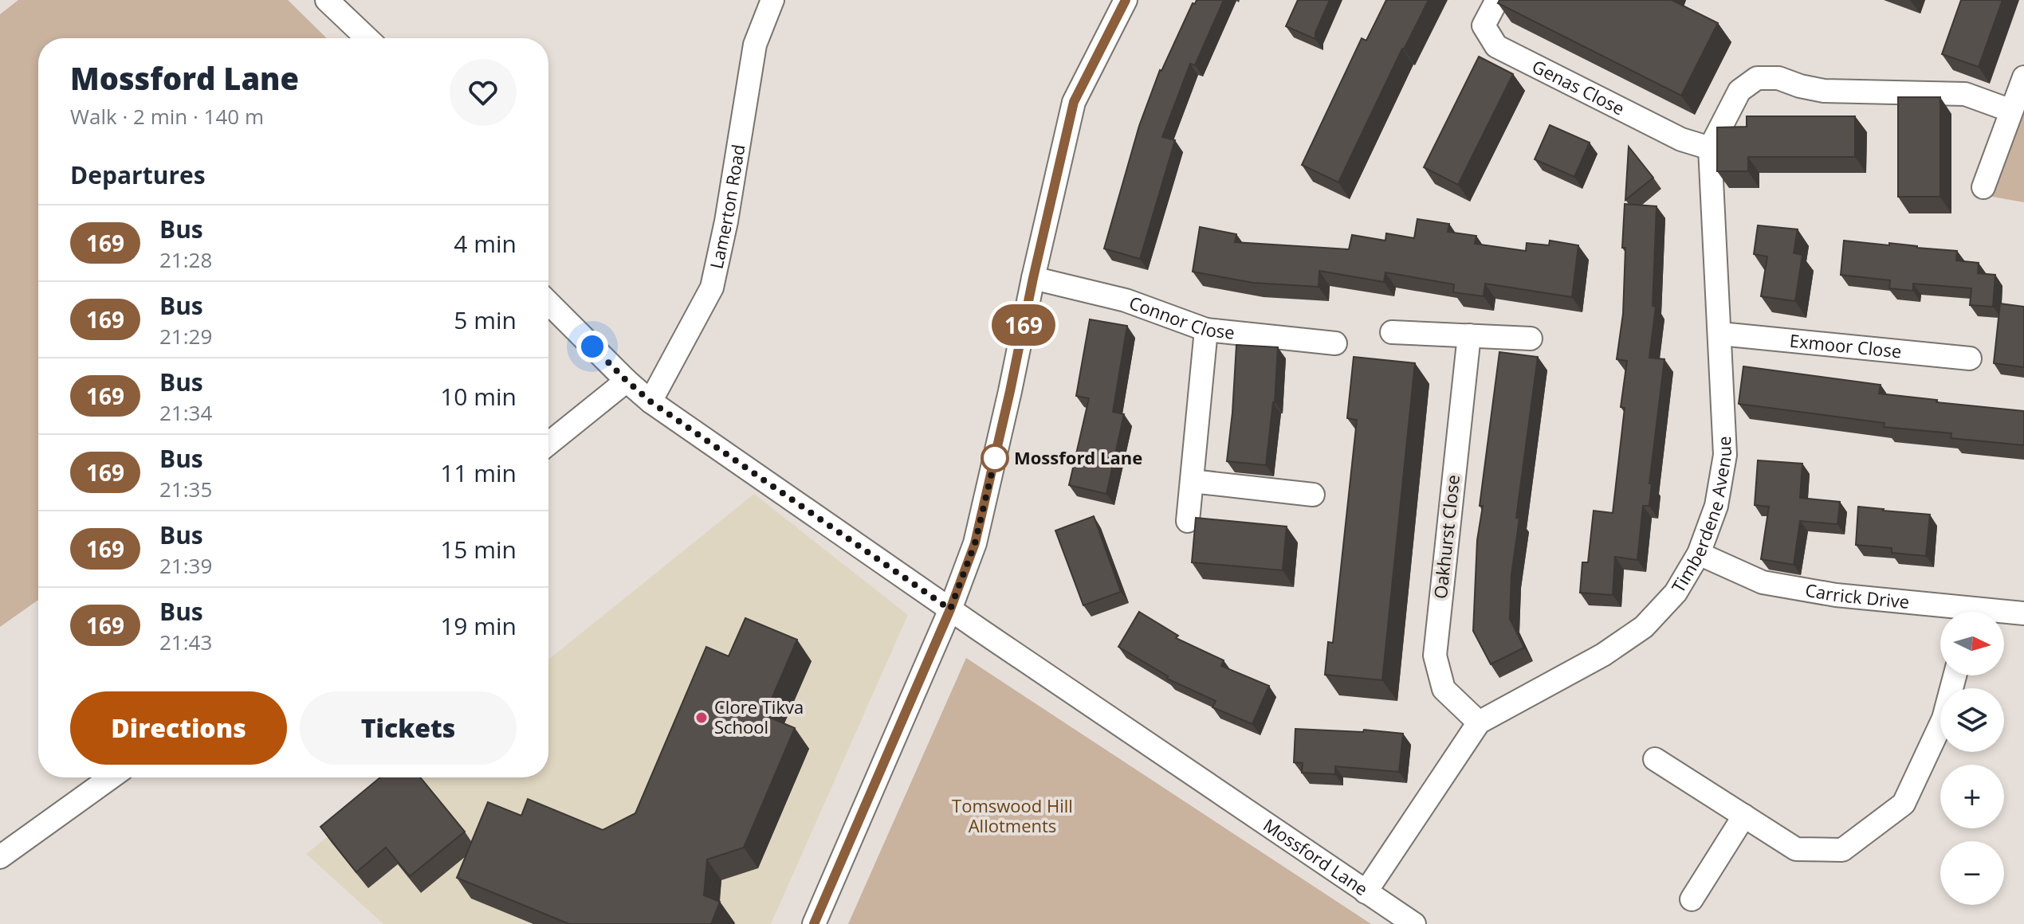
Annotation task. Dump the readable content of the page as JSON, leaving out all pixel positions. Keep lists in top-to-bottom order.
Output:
{
  "streets": {
    "street": [
      "Genas Close",
      "Lamerton Road",
      "Connor Close",
      "Exmoor Close",
      "Timberdene Avenue",
      "Oakhurst Close",
      "Carrick Drive",
      "Mossford Lane"
    ]
  },
  "crossings": [
    ["Genas Close", "Timberdene Avenue"],
    ["Lamerton Road", "Mossford Lane"],
    ["Exmoor Close", "Timberdene Avenue"],
    ["Timberdene Avenue", "Oakhurst Close"],
    ["Timberdene Avenue", "Carrick Drive"],
    ["Timberdene Avenue", "Mossford Lane"]
  ],
  "parks": ["Tomswood Hill Allotments"],
  "places": ["Mossford Lane", "Clore Tikva School"],
  "lines": ["bus line 169"],
  "north": "right",
  "page": {
    "on_map": "169",
    "heading": [
      ["Mossford Lane", "Walk · 2 min · 140 m"],
      "Departures"
    ],
    "list": [
      {
        "mark": "169",
        "name": "Bus",
        "note": "21:28",
        "value": "4 min"
      },
      {
        "mark": "169",
        "name": "Bus",
        "note": "21:29",
        "value": "5 min"
      },
      {
        "mark": "169",
        "name": "Bus",
        "note": "21:34",
        "value": "10 min"
      },
      {
        "mark": "169",
        "name": "Bus",
        "note": "21:35",
        "value": "11 min"
      },
      {
        "mark": "169",
        "name": "Bus",
        "note": "21:39",
        "value": "15 min"
      },
      {
        "mark": "169",
        "name": "Bus",
        "note": "21:43",
        "value": "19 min"
      }
    ],
    "map_buttons": ["+", "−"],
    "buttons": ["Directions", "Tickets"]
  }
}
